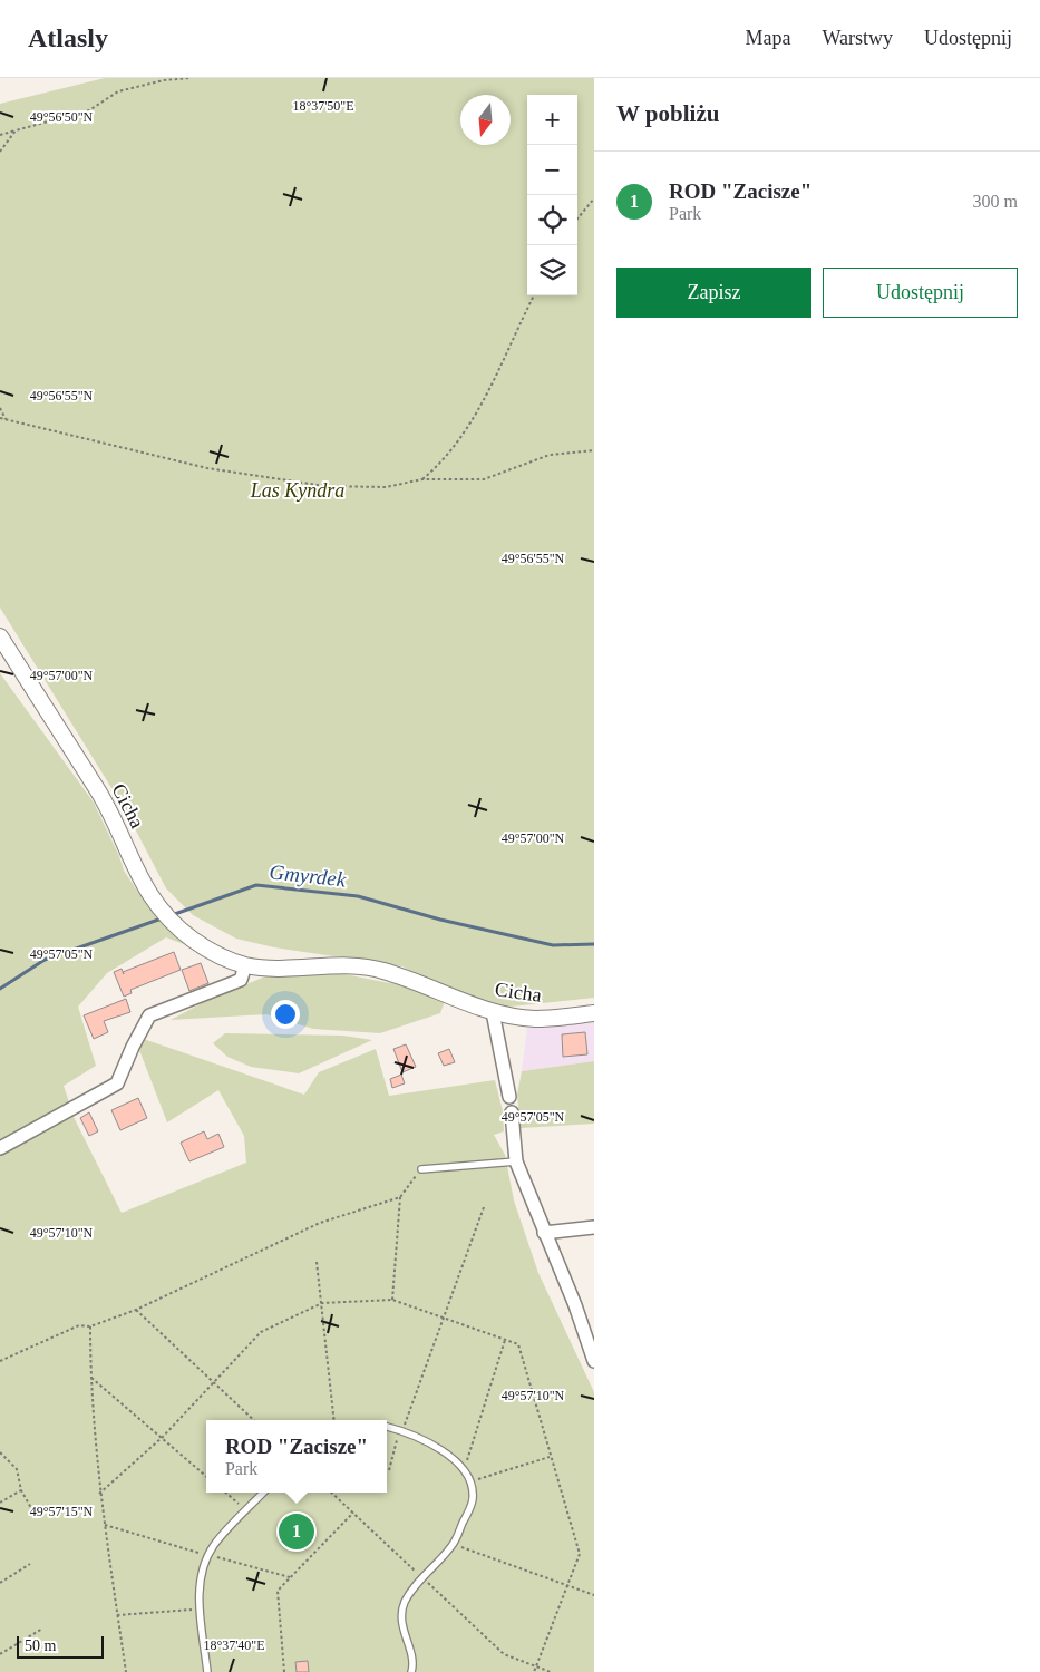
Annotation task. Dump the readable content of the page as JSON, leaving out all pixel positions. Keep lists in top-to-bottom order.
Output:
{
  "streets": {
    "street": ["Cicha"]
  },
  "water": ["Gmyrdek"],
  "parks": ["Las Kyndra"],
  "scale_bar": "50 m",
  "north": "bottom",
  "page": {
    "header": "Atlasly",
    "nav": ["Mapa", "Warstwy", "Udostępnij"],
    "heading": "W pobliżu",
    "map_buttons": ["+", "−"],
    "list": [
      {
        "mark": "1",
        "name": "ROD \"Zacisze\"",
        "note": "Park",
        "value": "300 m"
      }
    ],
    "buttons": ["Zapisz", "Udostępnij"],
    "popup": ["ROD \"Zacisze\"", "Park"],
    "pins": "1",
    "scale": "50 m"
  },
  "coordinates": [
    "18°37'50\"E",
    "49°56'50\"N",
    "49°56'55\"N",
    "49°57'00\"N",
    "49°57'05\"N",
    "49°57'10\"N",
    "49°57'15\"N",
    "18°37'40\"E"
  ]
}
